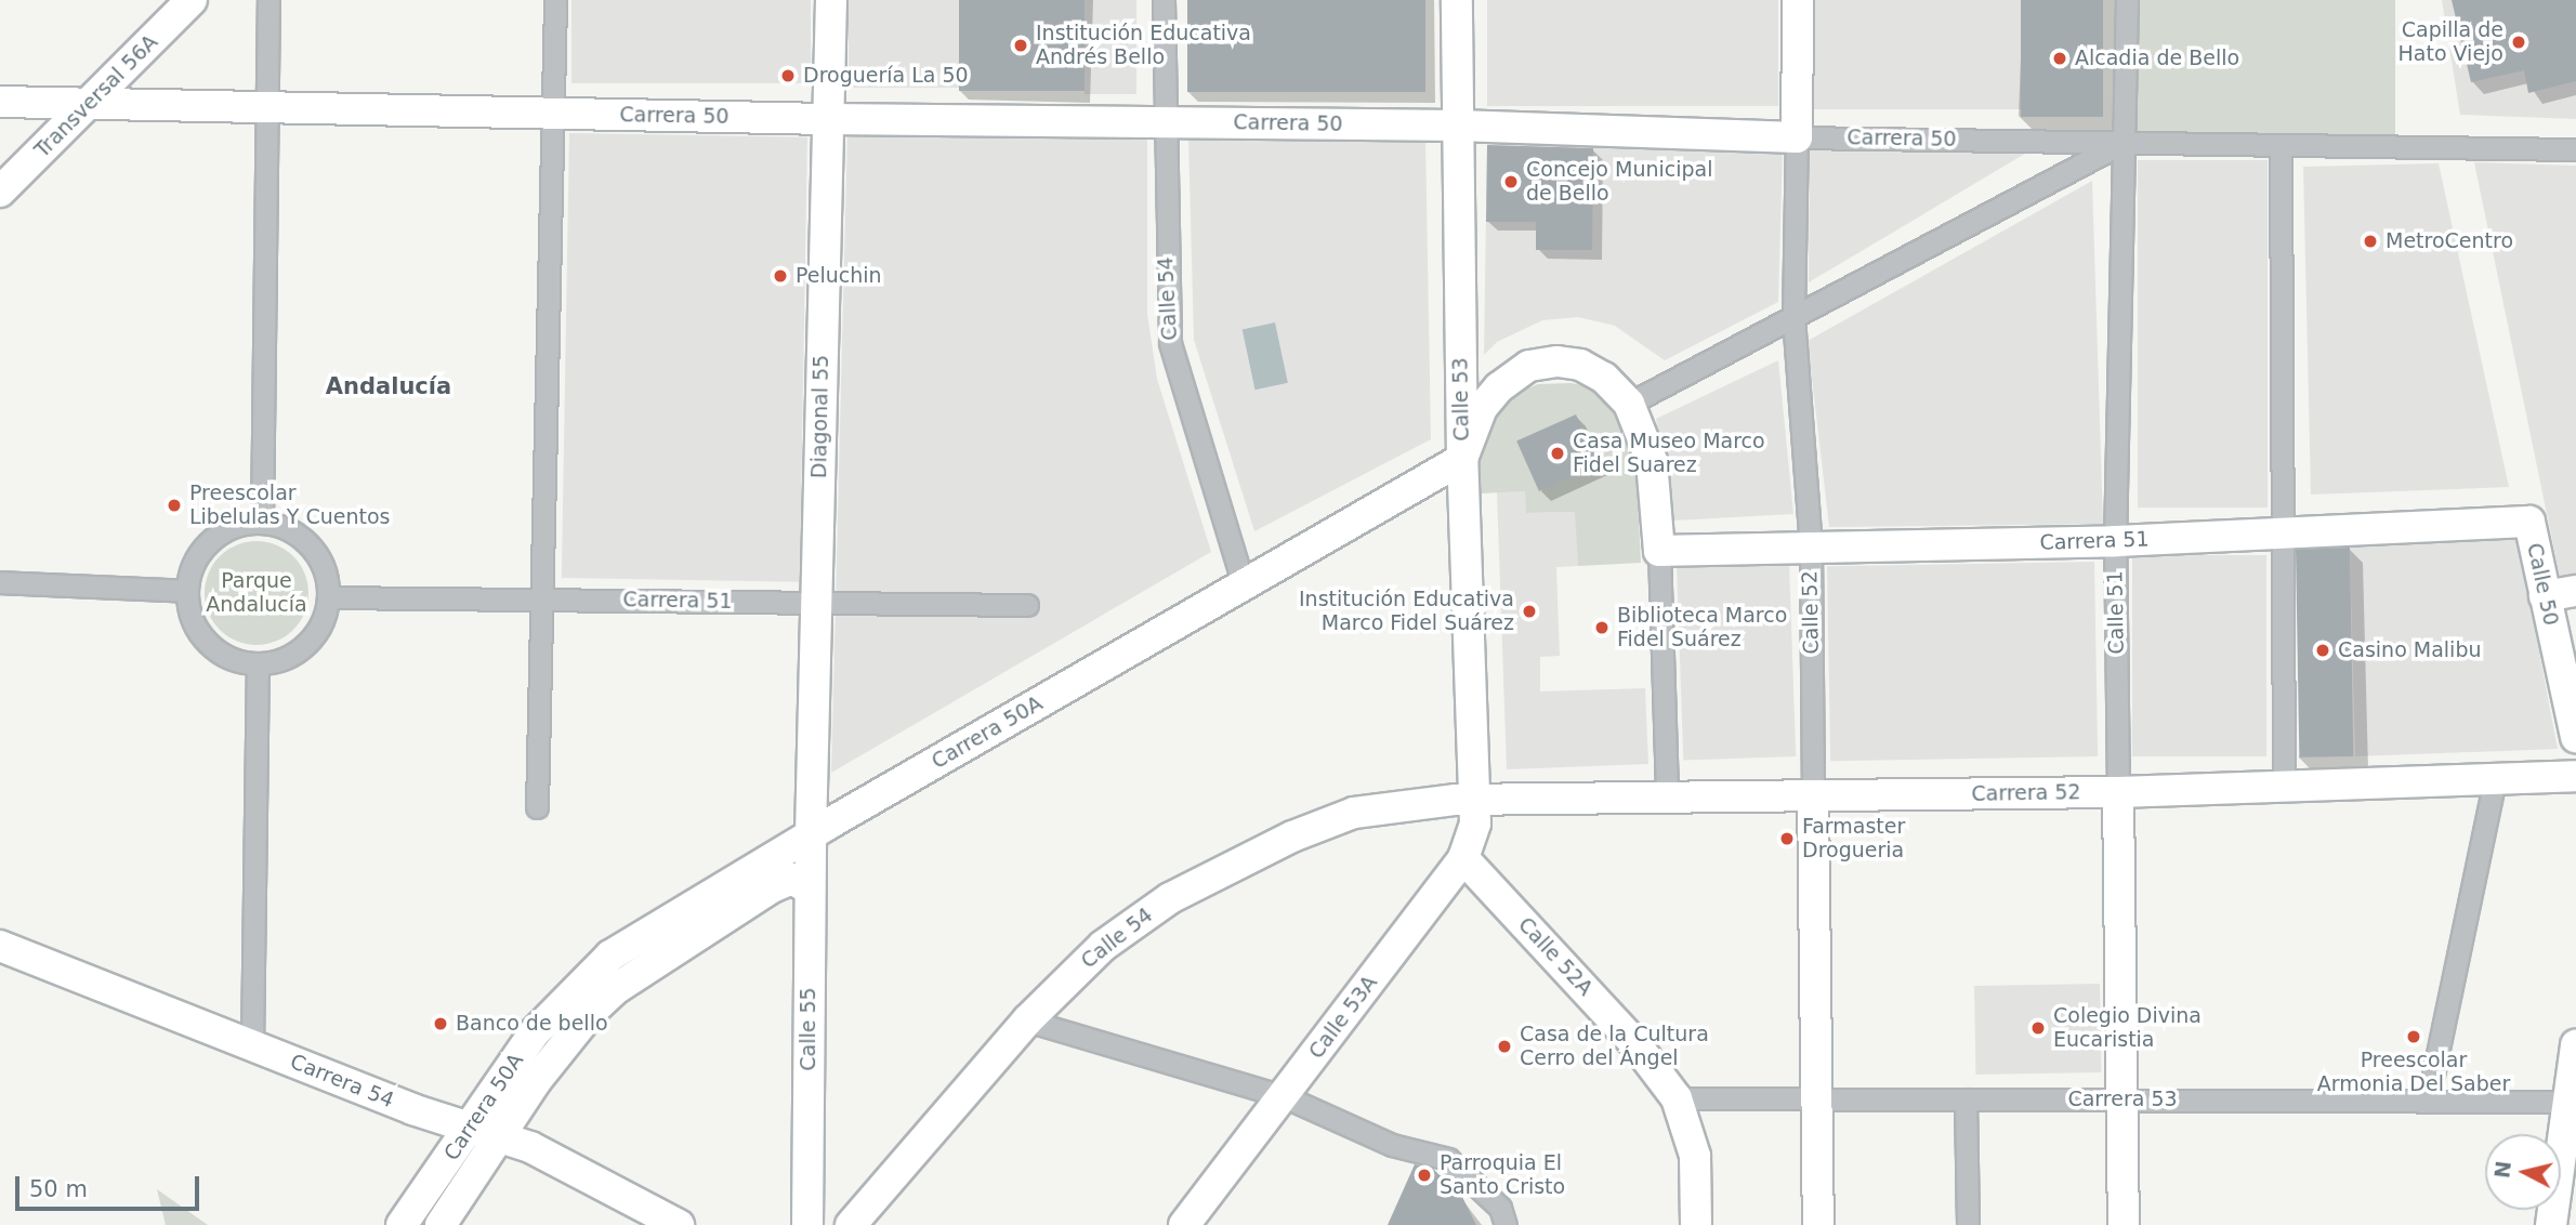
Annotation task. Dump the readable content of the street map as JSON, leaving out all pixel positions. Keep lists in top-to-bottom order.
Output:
{
  "streets": {
    "main road": [
      "Transversal 56A",
      "Carrera 50",
      "Calle 54",
      "Calle 53",
      "Diagonal 55",
      "Carrera 51",
      "Calle 50",
      "Calle 52",
      "Calle 51",
      "Carrera 50A",
      "Carrera 52",
      "Calle 52A",
      "Calle 53A",
      "Calle 55",
      "Carrera 54"
    ],
    "street": ["Carrera 53"]
  },
  "crossings": [
    ["Transversal 56A", "Carrera 50"],
    ["Carrera 50", "Calle 54"],
    ["Carrera 50", "Calle 53"],
    ["Carrera 50", "Diagonal 55"],
    ["Carrera 50", "Calle 52"],
    ["Carrera 50", "Calle 51"],
    ["Calle 54", "Calle 53"],
    ["Calle 54", "Carrera 50A"],
    ["Calle 54", "Carrera 52"],
    ["Calle 54", "Calle 53A"],
    ["Calle 53", "Carrera 50A"],
    ["Calle 53", "Carrera 52"],
    ["Calle 53", "Calle 53A"],
    ["Diagonal 55", "Carrera 51"],
    ["Diagonal 55", "Carrera 50A"],
    ["Diagonal 55", "Calle 55"],
    ["Carrera 51", "Calle 50"],
    ["Carrera 51", "Calle 52"],
    ["Carrera 51", "Calle 51"],
    ["Calle 52", "Carrera 52"],
    ["Calle 52", "Carrera 53"],
    ["Calle 51", "Carrera 52"],
    ["Calle 51", "Carrera 53"],
    ["Carrera 50A", "Calle 55"],
    ["Carrera 50A", "Carrera 54"],
    ["Carrera 52", "Calle 53A"],
    ["Calle 52A", "Calle 53A"],
    ["Calle 52A", "Carrera 53"]
  ],
  "districts": ["Andalucía"],
  "parks": ["Parque Andalucía"],
  "places": [
    "Capilla de Hato Viejo",
    "Institución Educativa Andrés Bello",
    "Alcadia de Bello",
    "Droguería La 50",
    "Concejo Municipal de Bello",
    "MetroCentro",
    "Peluchin",
    "Casa Museo Marco Fidel Suarez",
    "Preescolar Libelulas Y Cuentos",
    "Institución Educativa Marco Fidel Suárez",
    "Biblioteca Marco Fidel Suárez",
    "Casino Malibu",
    "Farmaster Drogueria",
    "Banco de bello",
    "Colegio Divina Eucaristia",
    "Preescolar Armonia Del Saber",
    "Casa de la Cultura Cerro del Ángel",
    "Parroquia El Santo Cristo"
  ],
  "scale_bar": "50 m",
  "north": "left"
}
